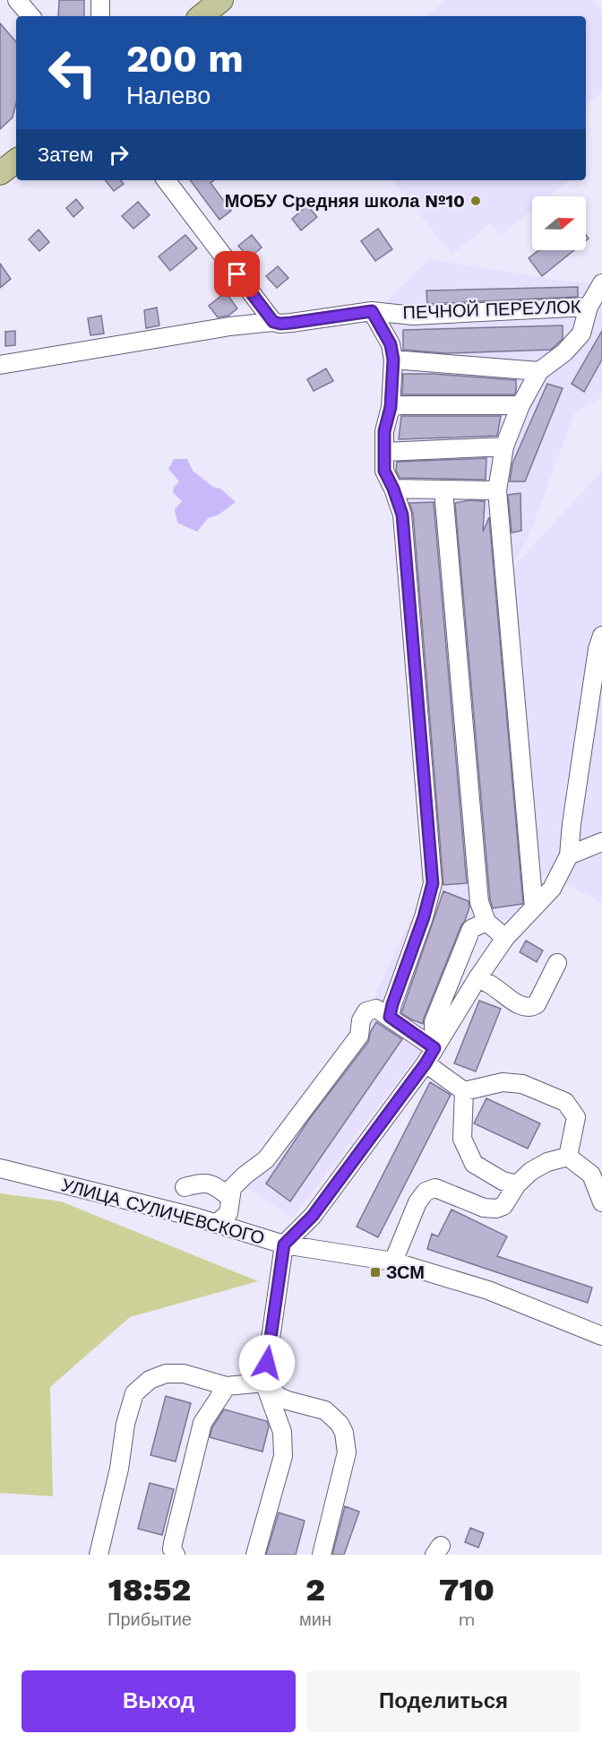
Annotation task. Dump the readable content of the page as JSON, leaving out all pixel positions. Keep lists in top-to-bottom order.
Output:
{
  "streets": {
    "street": ["ПЕЧНОЙ ПЕРЕУЛОК", "УЛИЦА СУЛИЧЕВСКОГО"]
  },
  "places": {
    "other": ["МОБУ Средняя школа №10"],
    "transit": ["ЗСМ"]
  },
  "north": "right",
  "page": {
    "turn": ["200 m", "Налево"],
    "then": "Затем",
    "eta": [
      "18:52",
      "Прибытие",
      "2",
      "мин",
      "710",
      "m"
    ],
    "buttons": ["Выход", "Поделиться"]
  }
}
